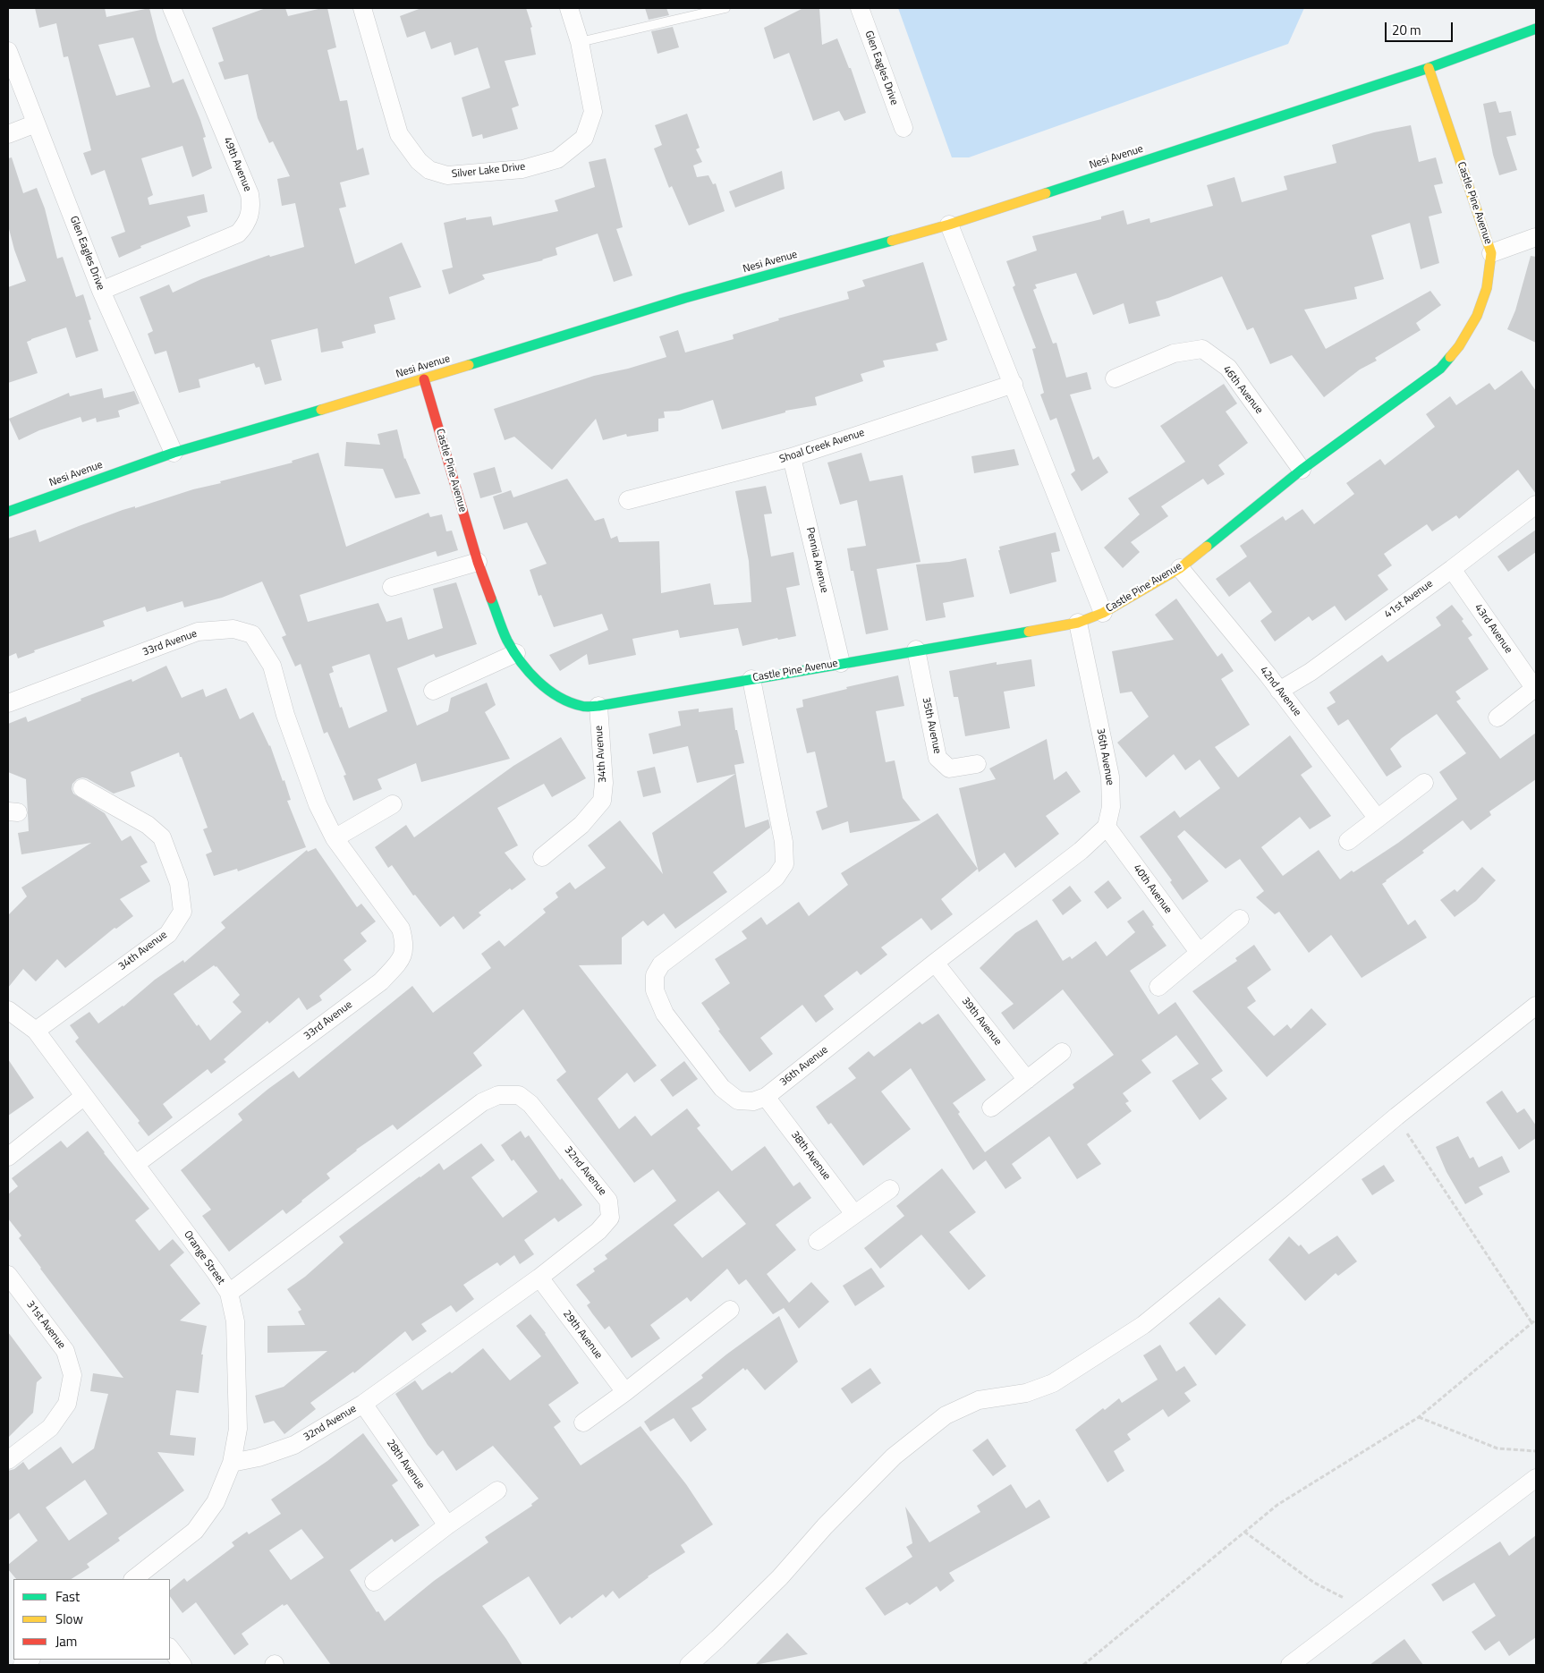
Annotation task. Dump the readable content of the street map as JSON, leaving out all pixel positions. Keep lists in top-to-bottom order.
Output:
{
  "streets": {
    "street": [
      "Glen Eagles Drive",
      "Nesi Avenue",
      "49th Avenue",
      "Silver Lake Drive",
      "Castle Pine Avenue",
      "46th Avenue",
      "Shoal Creek Avenue",
      "Pennia Avenue",
      "41st Avenue",
      "43rd Avenue",
      "33rd Avenue",
      "42nd Avenue",
      "35th Avenue",
      "34th Avenue",
      "36th Avenue",
      "40th Avenue",
      "39th Avenue",
      "38th Avenue",
      "32nd Avenue",
      "Orange Street",
      "31st Avenue",
      "29th Avenue",
      "28th Avenue"
    ]
  },
  "crossings": [
    ["Glen Eagles Drive", "Nesi Avenue"],
    ["Glen Eagles Drive", "49th Avenue"],
    ["Nesi Avenue", "Castle Pine Avenue"],
    ["Castle Pine Avenue", "46th Avenue"],
    ["Castle Pine Avenue", "Pennia Avenue"],
    ["Castle Pine Avenue", "42nd Avenue"],
    ["Castle Pine Avenue", "35th Avenue"],
    ["Castle Pine Avenue", "34th Avenue"],
    ["Castle Pine Avenue", "36th Avenue"],
    ["Shoal Creek Avenue", "Pennia Avenue"],
    ["41st Avenue", "43rd Avenue"],
    ["41st Avenue", "42nd Avenue"],
    ["33rd Avenue", "Orange Street"],
    ["34th Avenue", "Orange Street"],
    ["36th Avenue", "40th Avenue"],
    ["36th Avenue", "39th Avenue"],
    ["36th Avenue", "38th Avenue"],
    ["32nd Avenue", "Orange Street"],
    ["32nd Avenue", "29th Avenue"],
    ["32nd Avenue", "28th Avenue"]
  ],
  "legend": ["Fast", "Slow", "Jam"],
  "scale_bar": "20 m"
}
